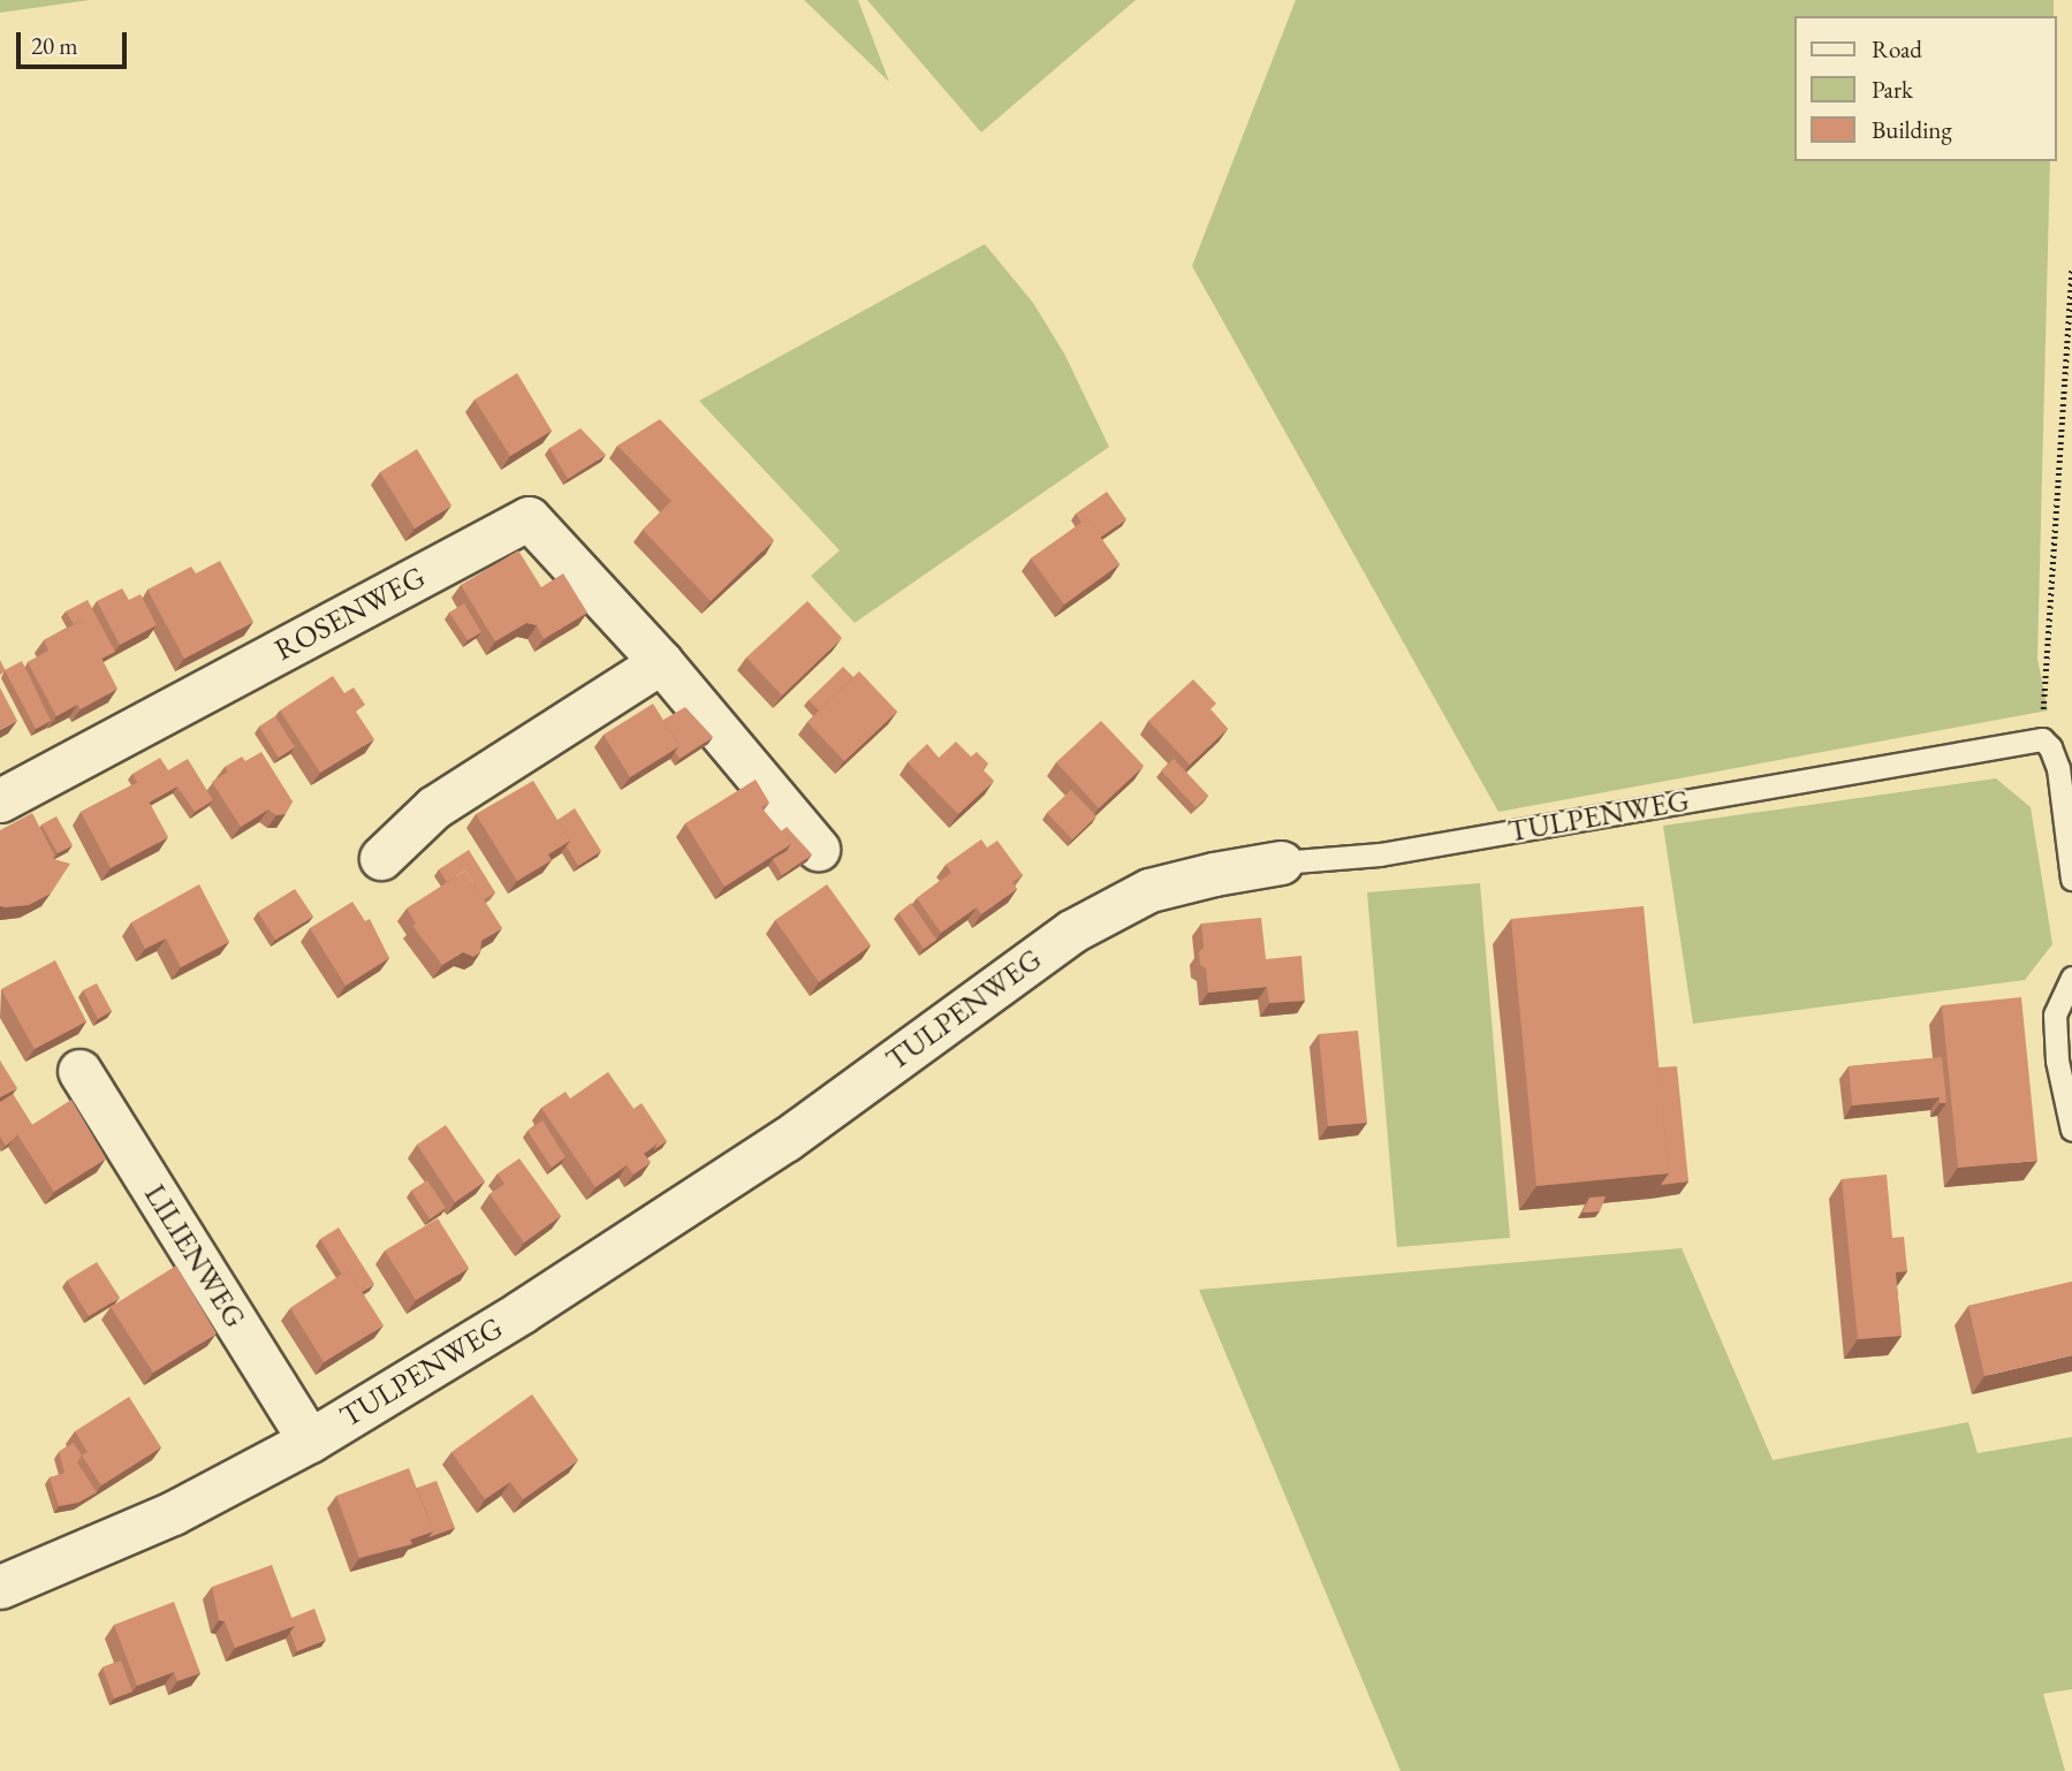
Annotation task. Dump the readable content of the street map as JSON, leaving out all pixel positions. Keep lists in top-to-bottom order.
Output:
{
  "streets": {
    "street": ["ROSENWEG", "TULPENWEG", "LILIENWEG"]
  },
  "crossings": [
    ["TULPENWEG", "LILIENWEG"]
  ],
  "legend": ["Road", "Park", "Building"],
  "scale_bar": "20 m"
}
